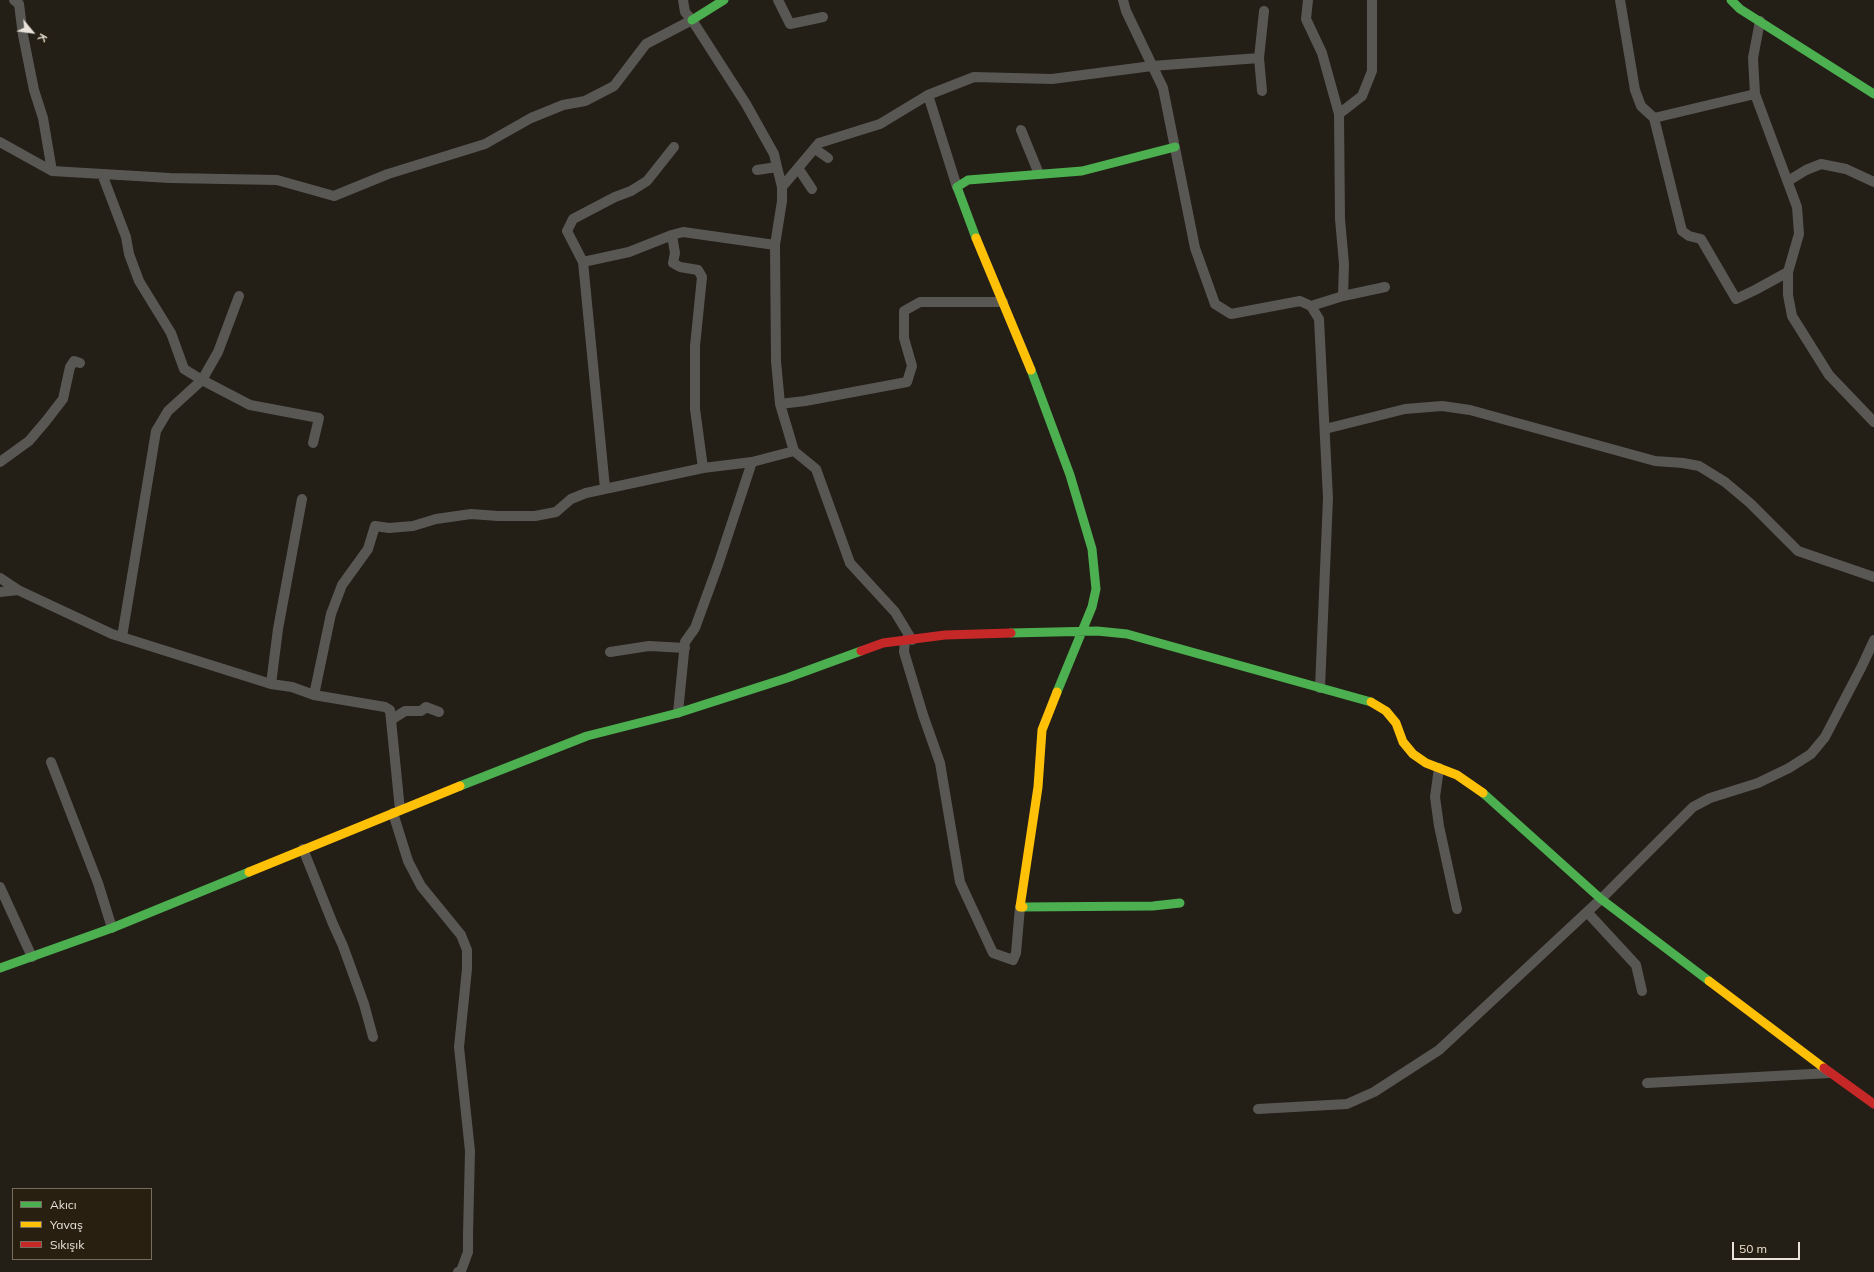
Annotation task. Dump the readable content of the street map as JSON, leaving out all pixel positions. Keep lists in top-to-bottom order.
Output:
{
  "legend": ["Akıcı", "Yavaş", "Sıkışık"],
  "scale_bar": "50 m",
  "north": "bottom right"
}
